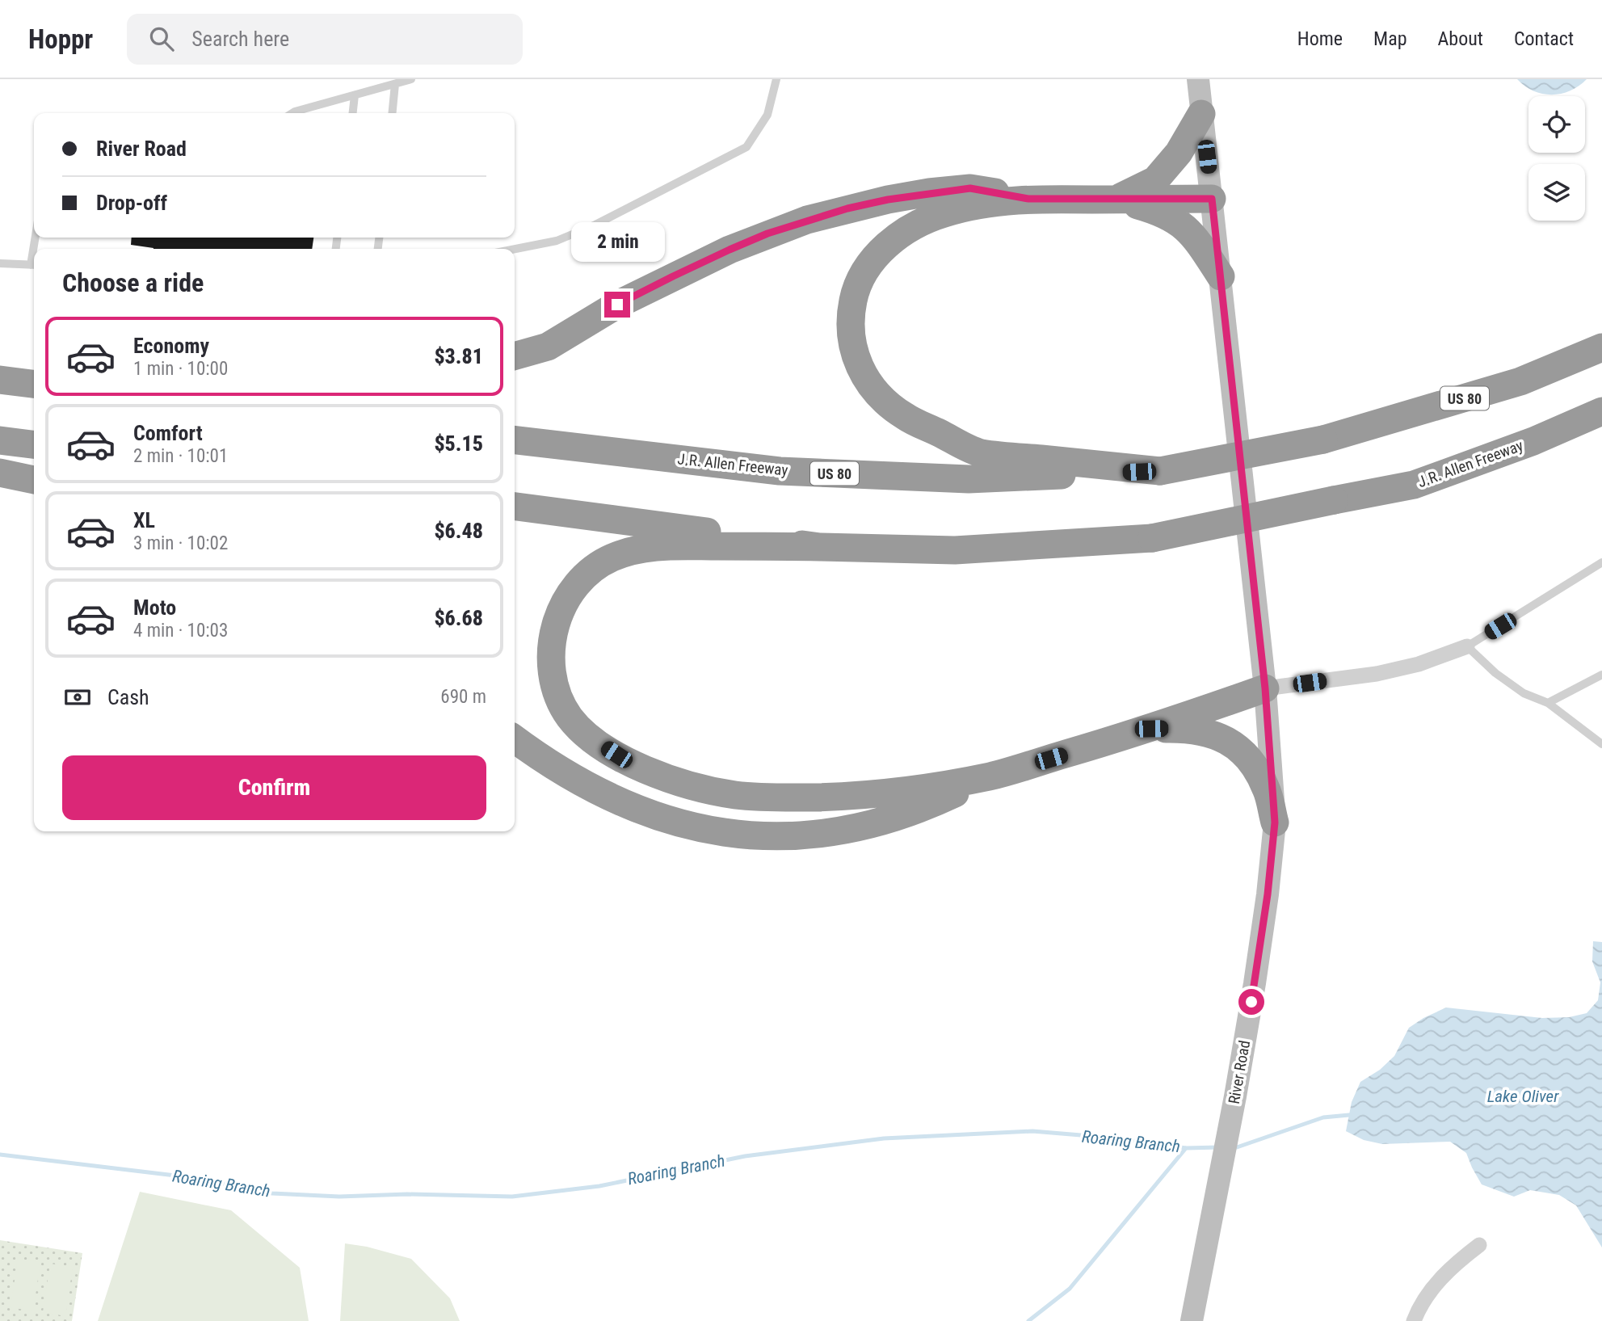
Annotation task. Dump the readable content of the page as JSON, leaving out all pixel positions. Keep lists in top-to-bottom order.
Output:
{
  "streets": {
    "highway": ["US 80", "J.R. Allen Freeway"],
    "main road": ["River Road"]
  },
  "crossings": [
    ["US 80", "J.R. Allen Freeway"]
  ],
  "water": ["Lake Oliver", "Roaring Branch"],
  "page": {
    "header": "Hoppr",
    "search": "Search here",
    "nav": [
      "Home",
      "Map",
      "About",
      "Contact"
    ],
    "banner": ["River Road", "Drop-off"],
    "bubble": "2 min",
    "heading": "Choose a ride",
    "list": [
      {
        "name": "Economy",
        "note": "1 min · 10:00",
        "value": "$3.81"
      },
      {
        "name": "Comfort",
        "note": "2 min · 10:01",
        "value": "$5.15"
      },
      {
        "name": "XL",
        "note": "3 min · 10:02",
        "value": "$6.48"
      },
      {
        "name": "Moto",
        "note": "4 min · 10:03",
        "value": "$6.68"
      }
    ],
    "pay": ["Cash", "690 m"],
    "buttons": "Confirm"
  }
}
